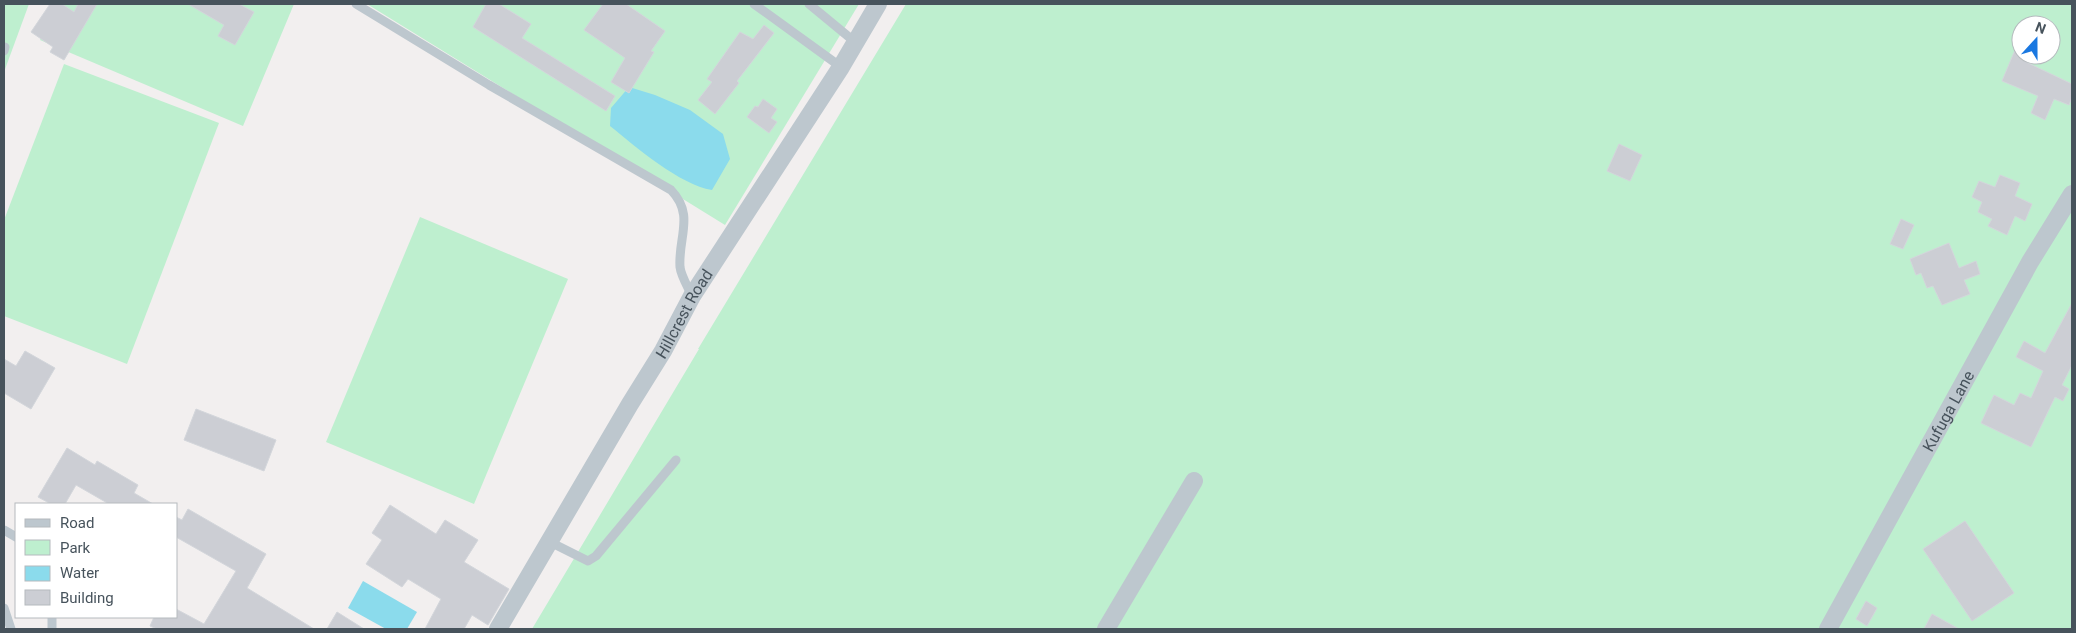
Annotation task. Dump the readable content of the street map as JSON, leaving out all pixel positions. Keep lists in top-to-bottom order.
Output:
{
  "streets": {
    "street": ["Hillcrest Road", "Kufuga Lane"]
  },
  "legend": [
    "Road",
    "Park",
    "Water",
    "Building"
  ],
  "north": "top"
}
